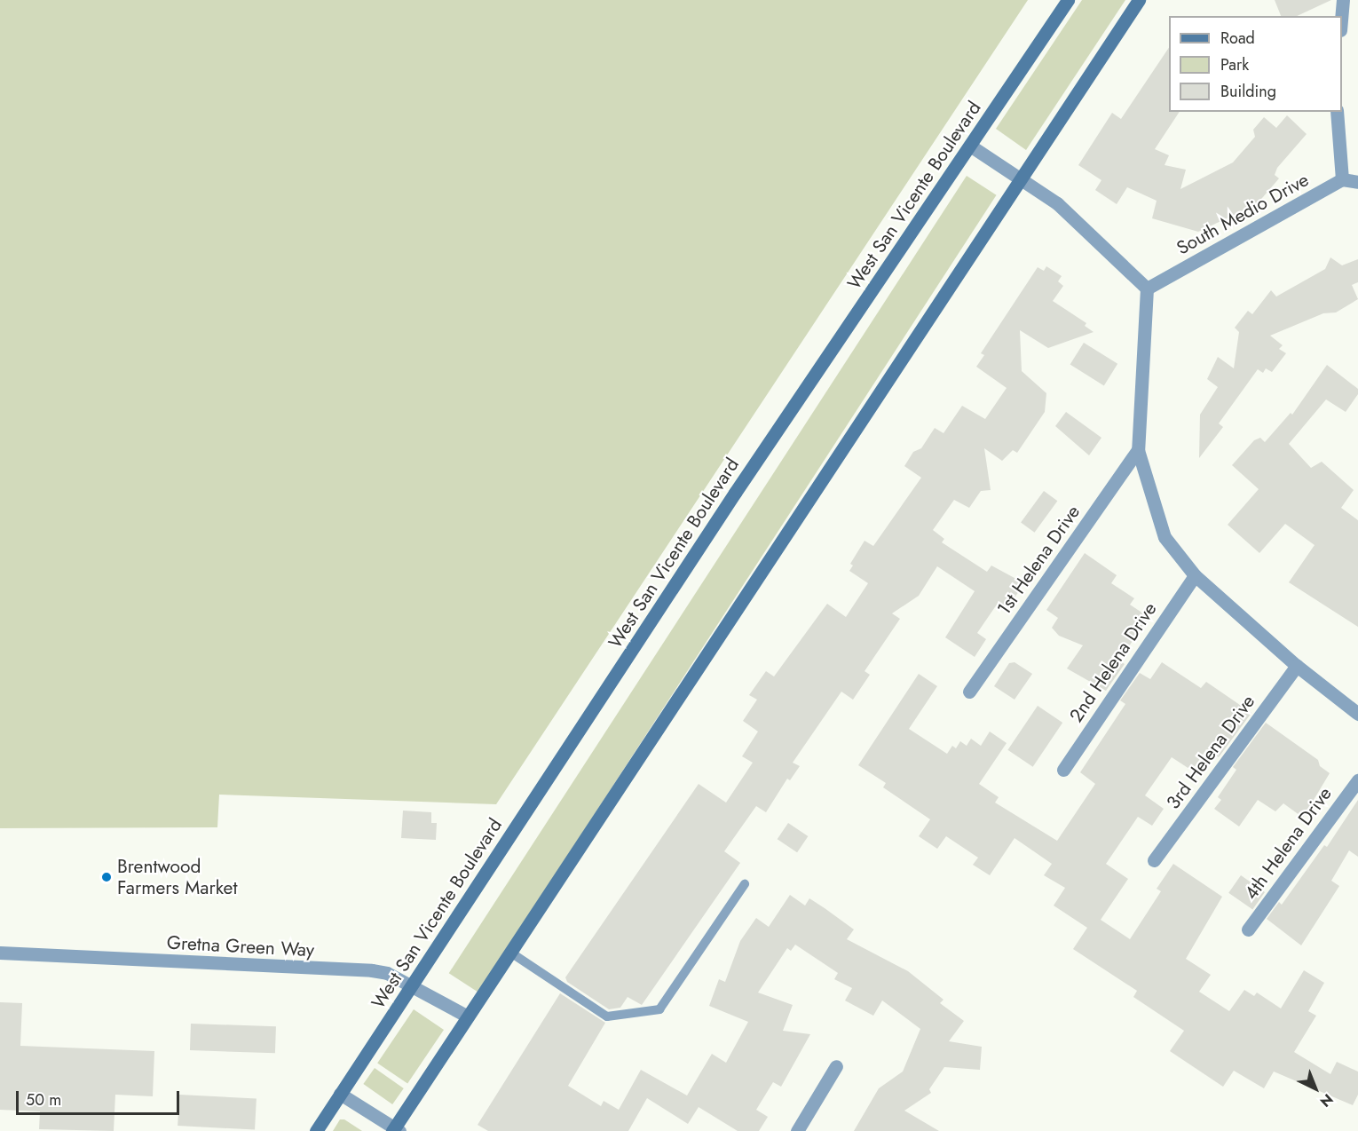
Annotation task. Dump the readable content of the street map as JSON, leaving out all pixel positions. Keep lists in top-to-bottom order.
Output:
{
  "streets": {
    "main road": ["West San Vicente Boulevard"],
    "street": [
      "South Medio Drive",
      "1st Helena Drive",
      "2nd Helena Drive",
      "3rd Helena Drive",
      "4th Helena Drive",
      "Gretna Green Way"
    ]
  },
  "crossings": [
    ["West San Vicente Boulevard", "Gretna Green Way"]
  ],
  "places": ["Brentwood Farmers Market"],
  "legend": ["Road", "Park", "Building"],
  "scale_bar": "50 m",
  "north": "bottom right"
}
